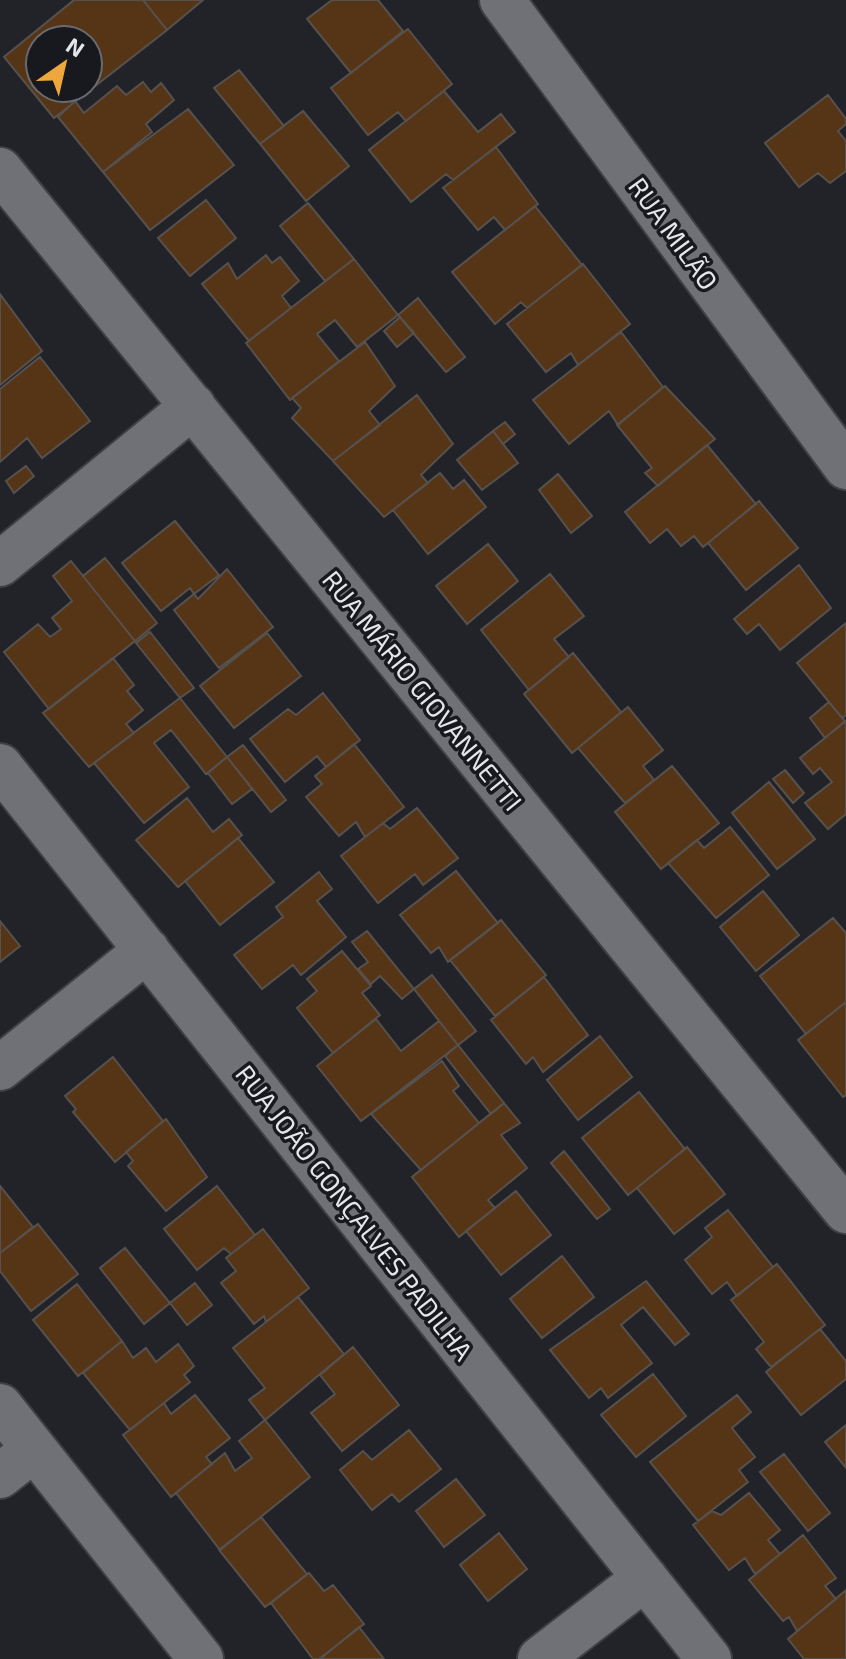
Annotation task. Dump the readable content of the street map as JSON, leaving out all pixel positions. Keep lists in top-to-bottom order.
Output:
{
  "streets": {
    "street": ["RUA MILÃO", "RUA MÁRIO GIOVANNETTI", "RUA JOÃO GONÇALVES PADILHA"]
  },
  "north": "top right"
}
